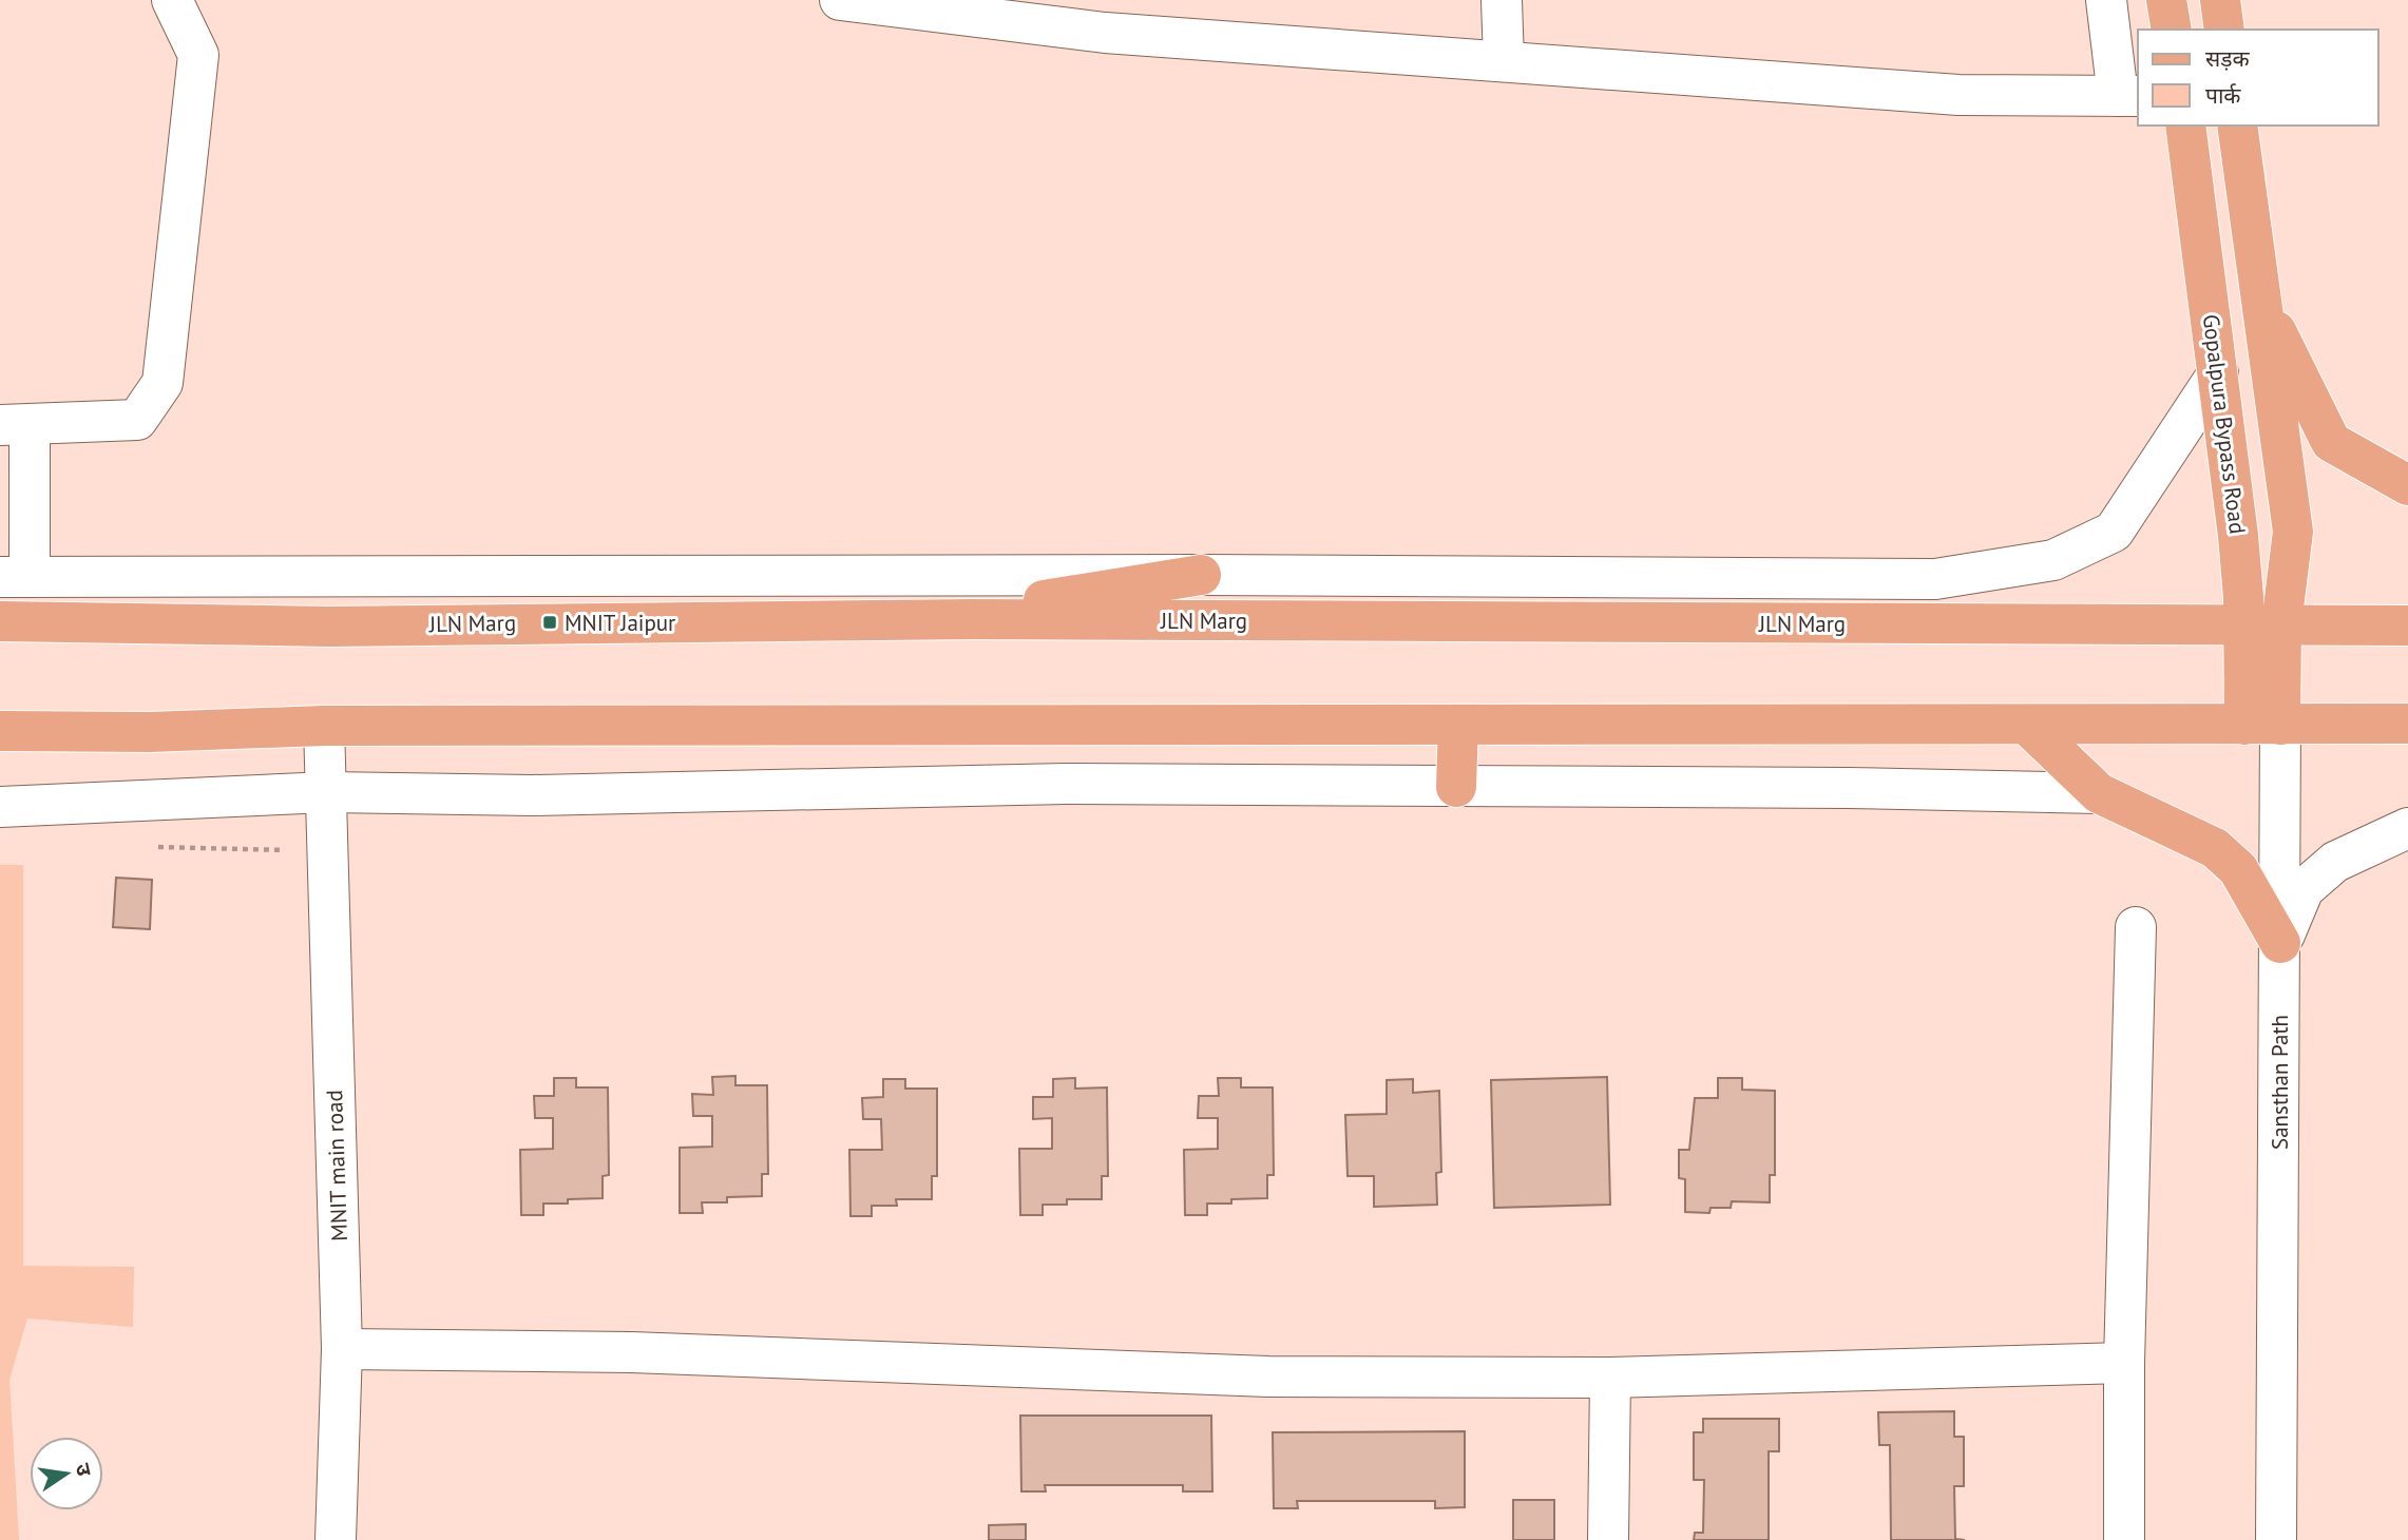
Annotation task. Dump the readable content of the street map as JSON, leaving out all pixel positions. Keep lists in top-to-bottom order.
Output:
{
  "streets": {
    "main road": ["Gopalpura Bypass Road", "JLN Marg"],
    "street": ["Sansthan Path", "MNIT main road"]
  },
  "crossings": [
    ["Gopalpura Bypass Road", "JLN Marg"]
  ],
  "places": {
    "transit": ["MNIT Jaipur"]
  },
  "legend": ["सड़क", "पार्क"],
  "north": "right"
}
